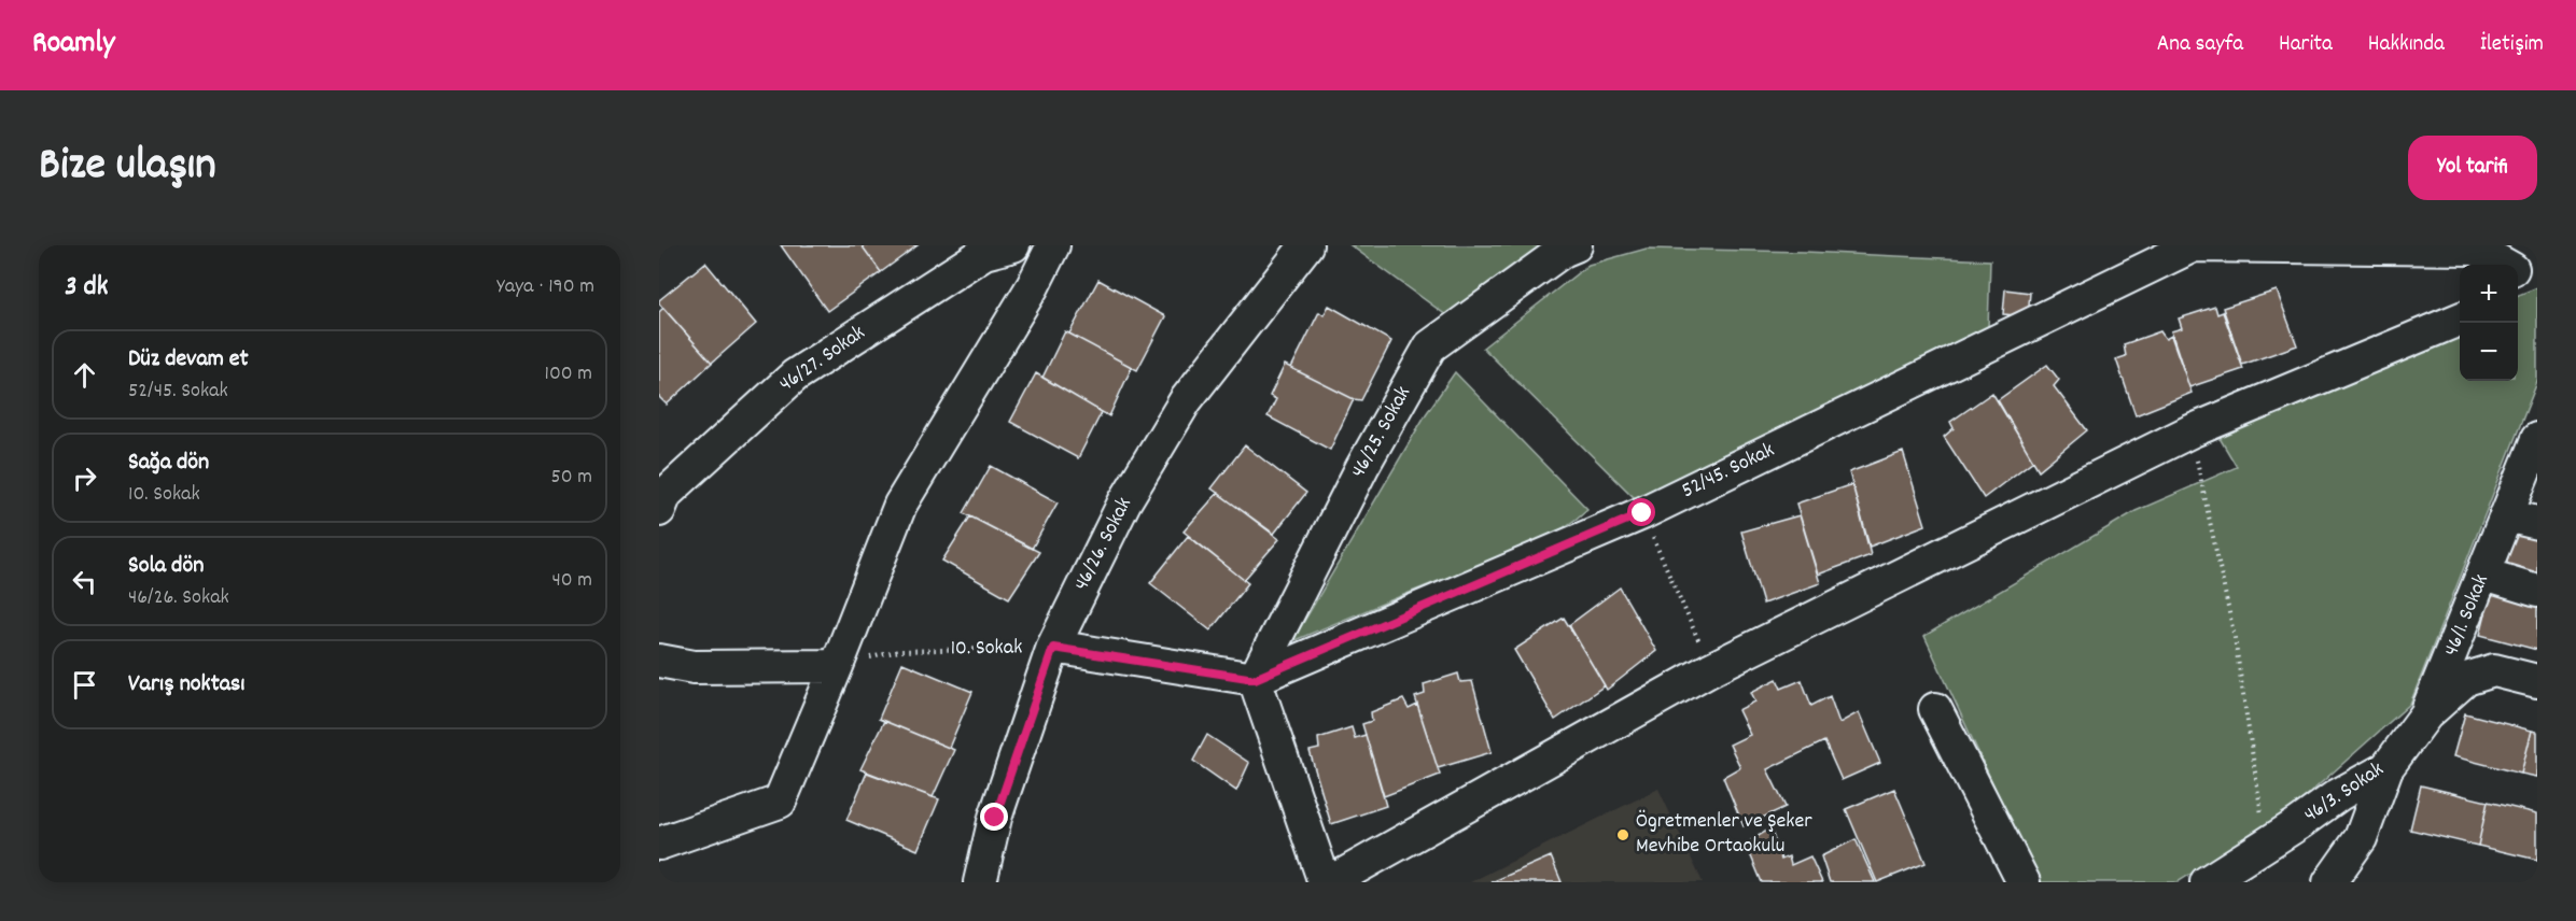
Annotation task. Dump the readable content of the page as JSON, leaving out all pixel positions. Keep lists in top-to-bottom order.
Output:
{
  "streets": {
    "street": [
      "46/27. Sokak",
      "46/25. Sokak",
      "52/45. Sokak",
      "46/26. Sokak",
      "46/1. Sokak",
      "10. Sokak",
      "46/3. Sokak"
    ]
  },
  "crossings": [
    ["46/25. Sokak", "52/45. Sokak"],
    ["46/25. Sokak", "10. Sokak"],
    ["52/45. Sokak", "10. Sokak"],
    ["46/26. Sokak", "10. Sokak"],
    ["46/1. Sokak", "46/3. Sokak"]
  ],
  "places": ["Ögretmenler ve Şeker Mevhibe Ortaokulu"],
  "page": {
    "header": "Roamly",
    "nav": [
      "Ana sayfa",
      "Harita",
      "Hakkında",
      "İletişim"
    ],
    "title": "Bize ulaşın",
    "buttons": "Yol tarifi",
    "heading": ["3 dk", "Yaya · 190 m"],
    "map_buttons": ["+", "−"],
    "list": [
      ["Düz devam et", "52/45. Sokak", "100 m"],
      ["Sağa dön", "10. Sokak", "50 m"],
      ["Sola dön", "46/26. Sokak", "40 m"],
      "Varış noktası"
    ]
  }
}
